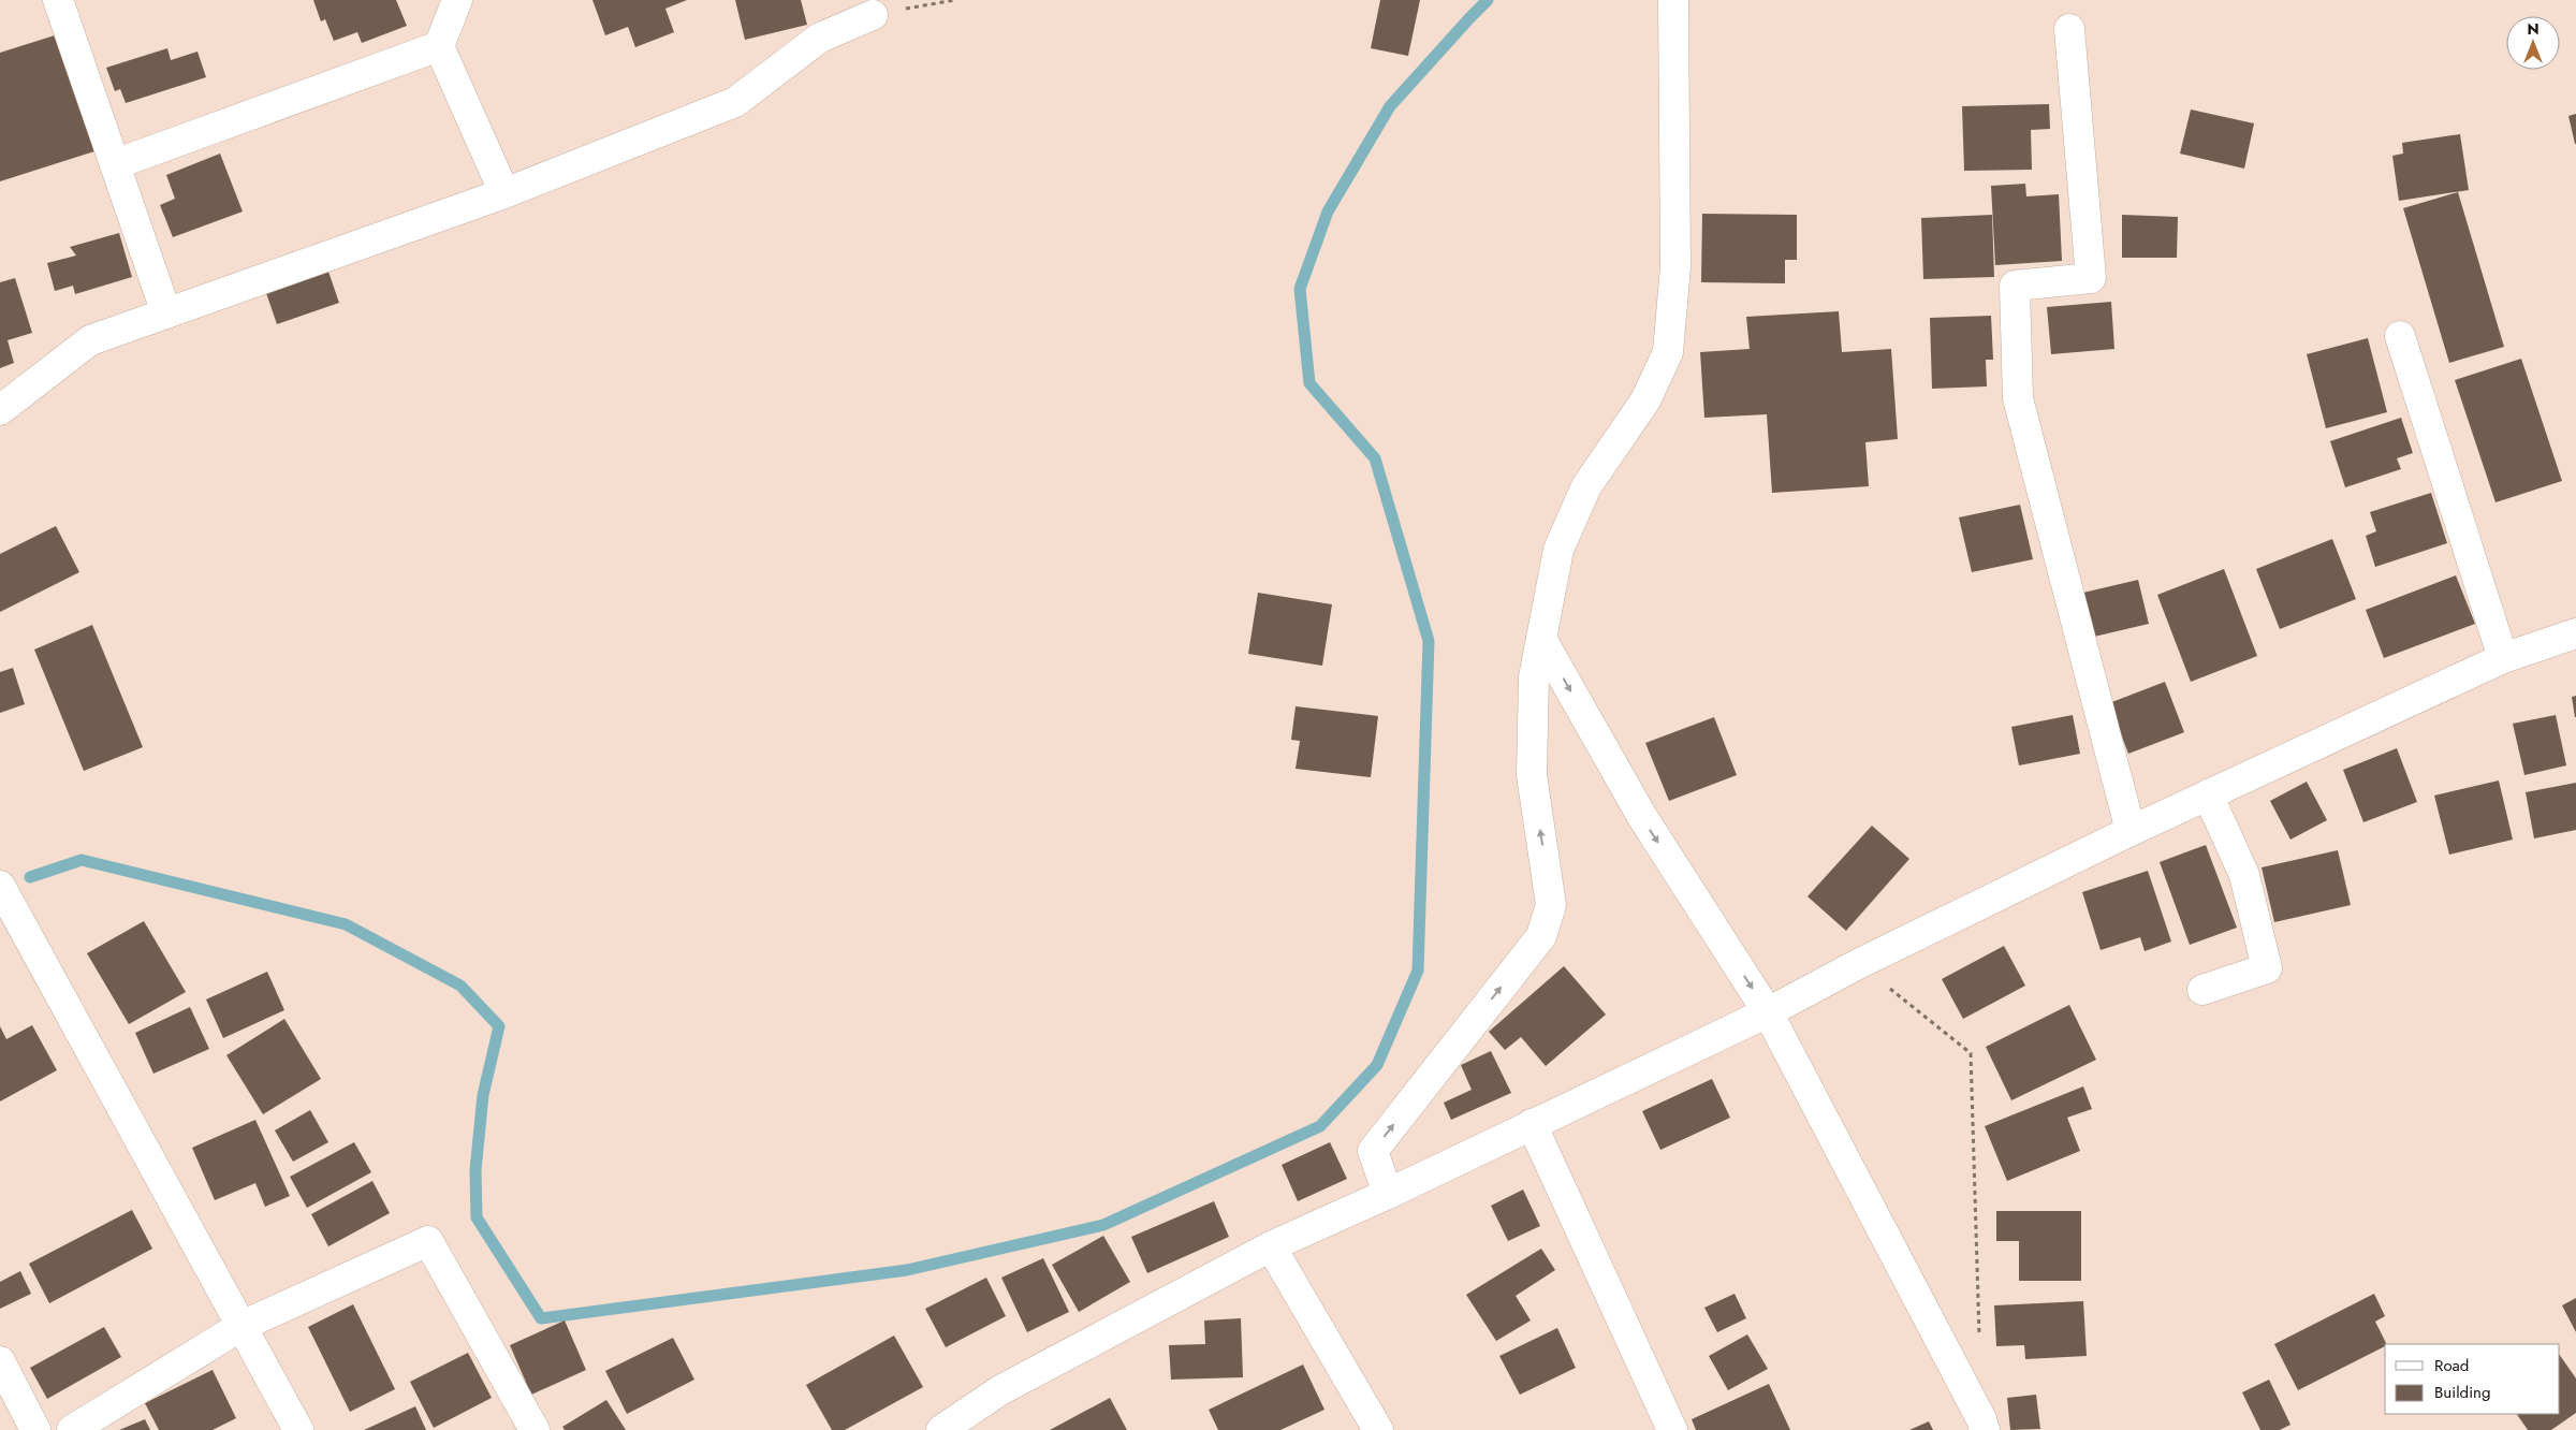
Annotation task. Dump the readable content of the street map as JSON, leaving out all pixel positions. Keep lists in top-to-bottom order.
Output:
{
  "legend": ["Road", "Building"],
  "north": "top"
}
